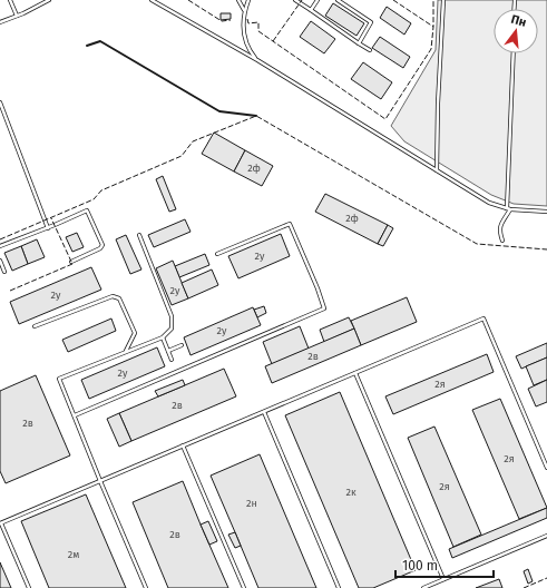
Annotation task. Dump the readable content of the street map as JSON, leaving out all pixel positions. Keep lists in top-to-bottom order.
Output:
{
  "house_numbers": [
    "2ф",
    "2ф",
    "2у",
    "2у",
    "2у",
    "2у",
    "2в",
    "2у",
    "2я",
    "2в",
    "2в",
    "2я",
    "2я",
    "2к",
    "2н",
    "2в",
    "2м"
  ],
  "scale_bar": "100 m",
  "north": "top"
}
